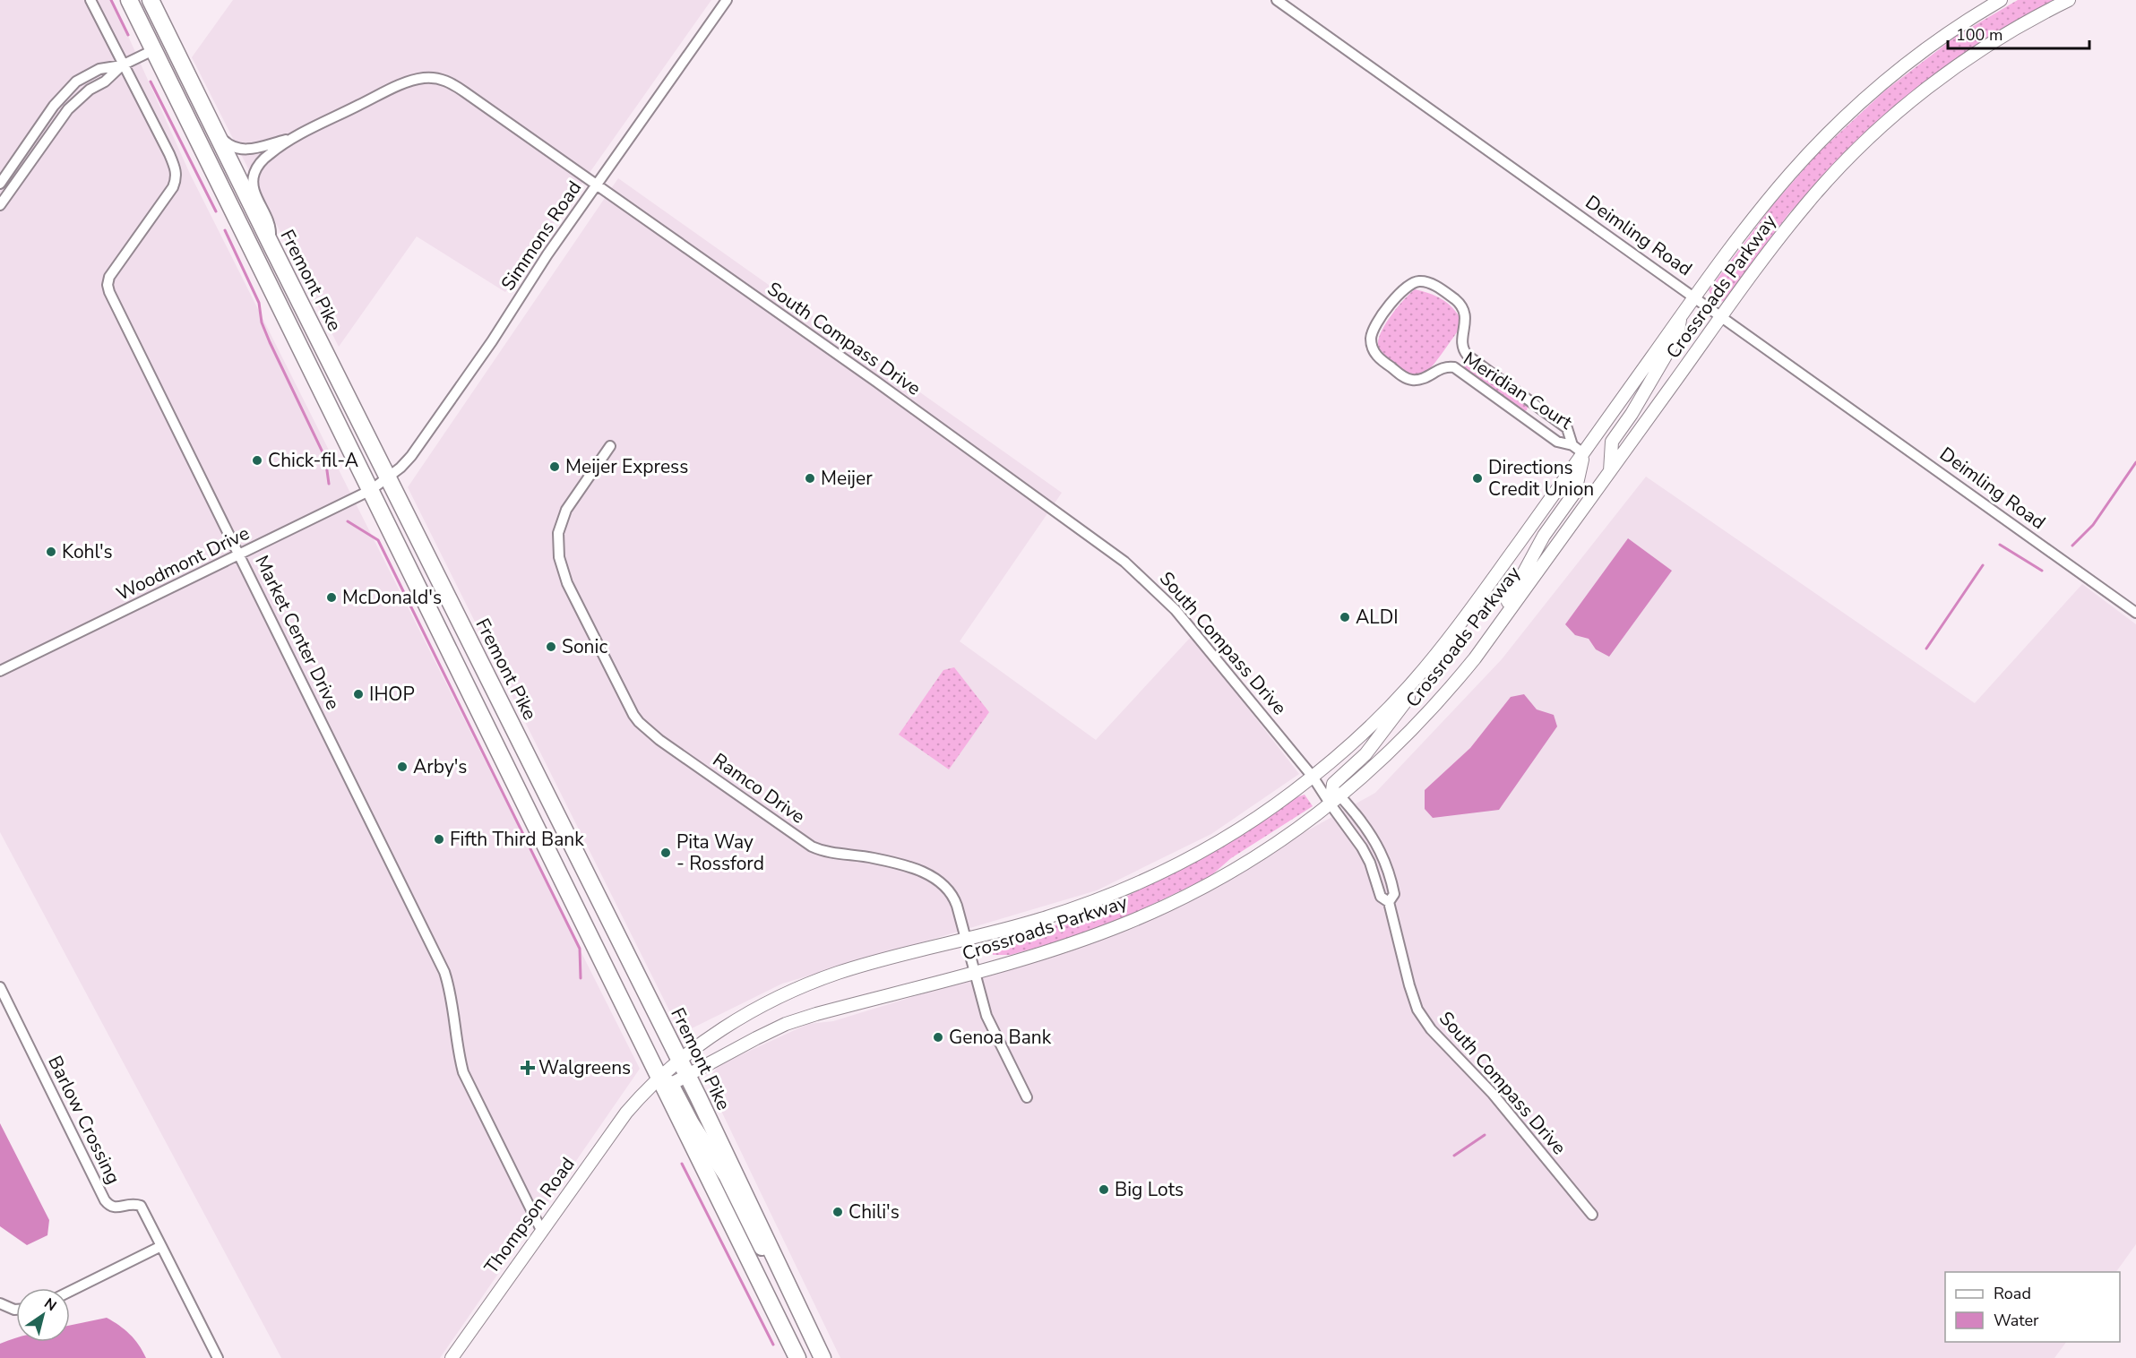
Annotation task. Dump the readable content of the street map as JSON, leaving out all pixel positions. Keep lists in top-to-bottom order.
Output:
{
  "streets": {
    "highway": ["Fremont Pike"],
    "street": [
      "Simmons Road",
      "Deimling Road",
      "Crossroads Parkway",
      "South Compass Drive",
      "Meridian Court",
      "Woodmont Drive",
      "Market Center Drive",
      "Ramco Drive",
      "Barlow Crossing",
      "Thompson Road"
    ]
  },
  "crossings": [
    ["Simmons Road", "Fremont Pike"],
    ["Simmons Road", "South Compass Drive"],
    ["Simmons Road", "Woodmont Drive"],
    ["Deimling Road", "Crossroads Parkway"],
    ["Fremont Pike", "Crossroads Parkway"],
    ["Fremont Pike", "South Compass Drive"],
    ["Fremont Pike", "Woodmont Drive"],
    ["Fremont Pike", "Thompson Road"],
    ["Crossroads Parkway", "South Compass Drive"],
    ["Crossroads Parkway", "Meridian Court"],
    ["Crossroads Parkway", "Ramco Drive"],
    ["Crossroads Parkway", "Thompson Road"],
    ["Woodmont Drive", "Market Center Drive"],
    ["Market Center Drive", "Thompson Road"]
  ],
  "places": {
    "other": [
      "Chick-fil-A",
      "Meijer Express",
      "Meijer",
      "Directions Credit Union",
      "Kohl's",
      "McDonald's",
      "ALDI",
      "Sonic",
      "IHOP",
      "Arby's",
      "Fifth Third Bank",
      "Pita Way - Rossford",
      "Genoa Bank",
      "Big Lots",
      "Chili's"
    ],
    "health": ["Walgreens"]
  },
  "legend": ["Road", "Water"],
  "scale_bar": "100 m",
  "north": "top right"
}
